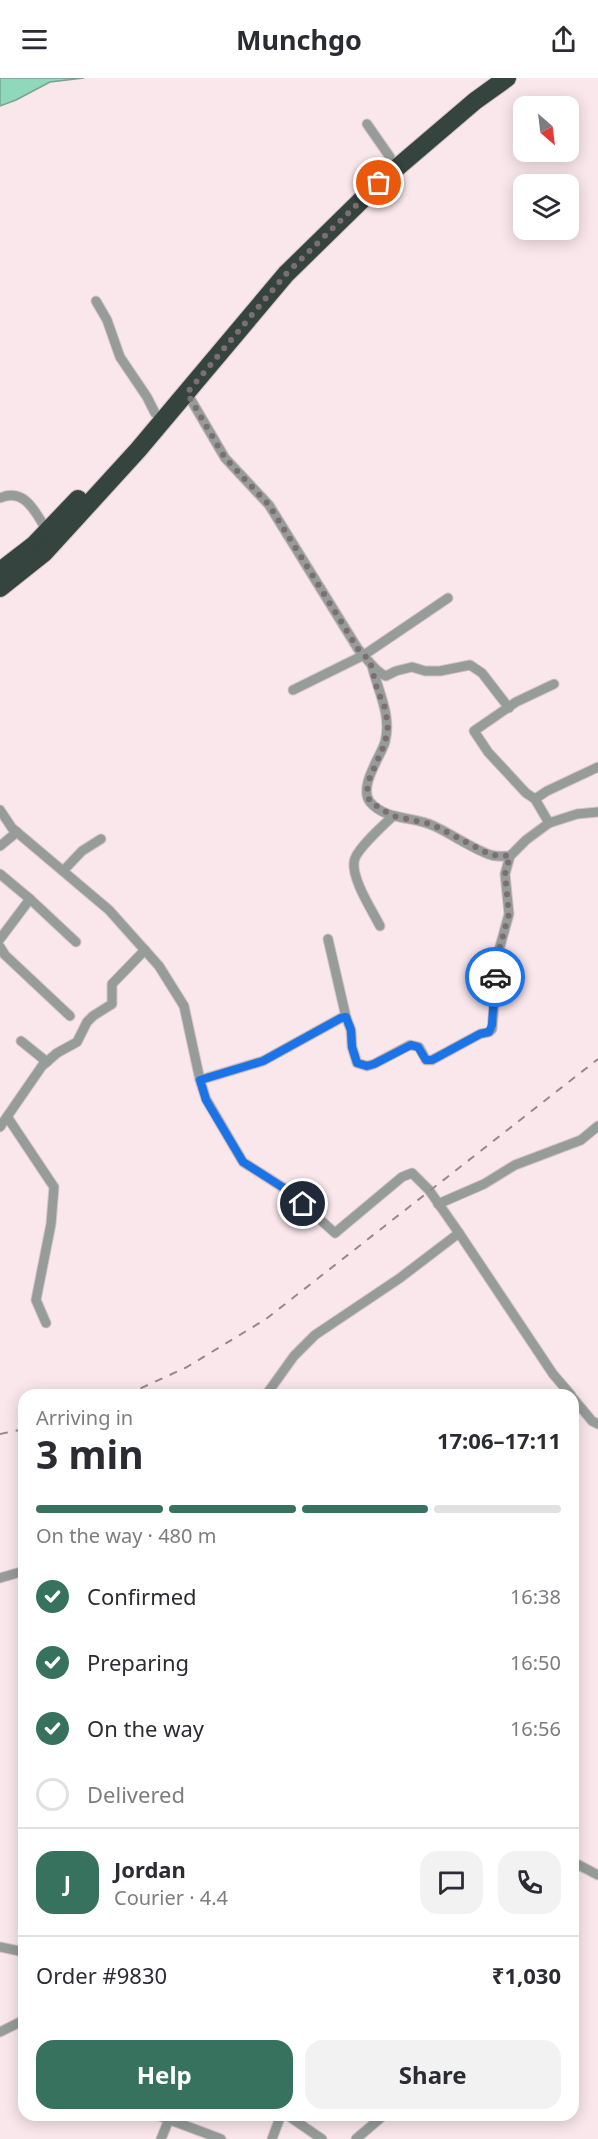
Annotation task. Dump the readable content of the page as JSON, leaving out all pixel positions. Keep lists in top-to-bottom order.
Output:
{
  "north": "bottom right",
  "page": {
    "header": "Munchgo",
    "heading": ["3 min", "Arriving in", "17:06–17:11"],
    "panel": [
      "Jordan",
      "Courier · 4.4",
      "Order #9830",
      "₹1,030"
    ],
    "bar": "On the way · 480 m",
    "list": [
      ["Confirmed", "16:38"],
      ["Preparing", "16:50"],
      ["On the way", "16:56"],
      "Delivered"
    ],
    "round": "J",
    "buttons": ["Help", "Share"]
  }
}
